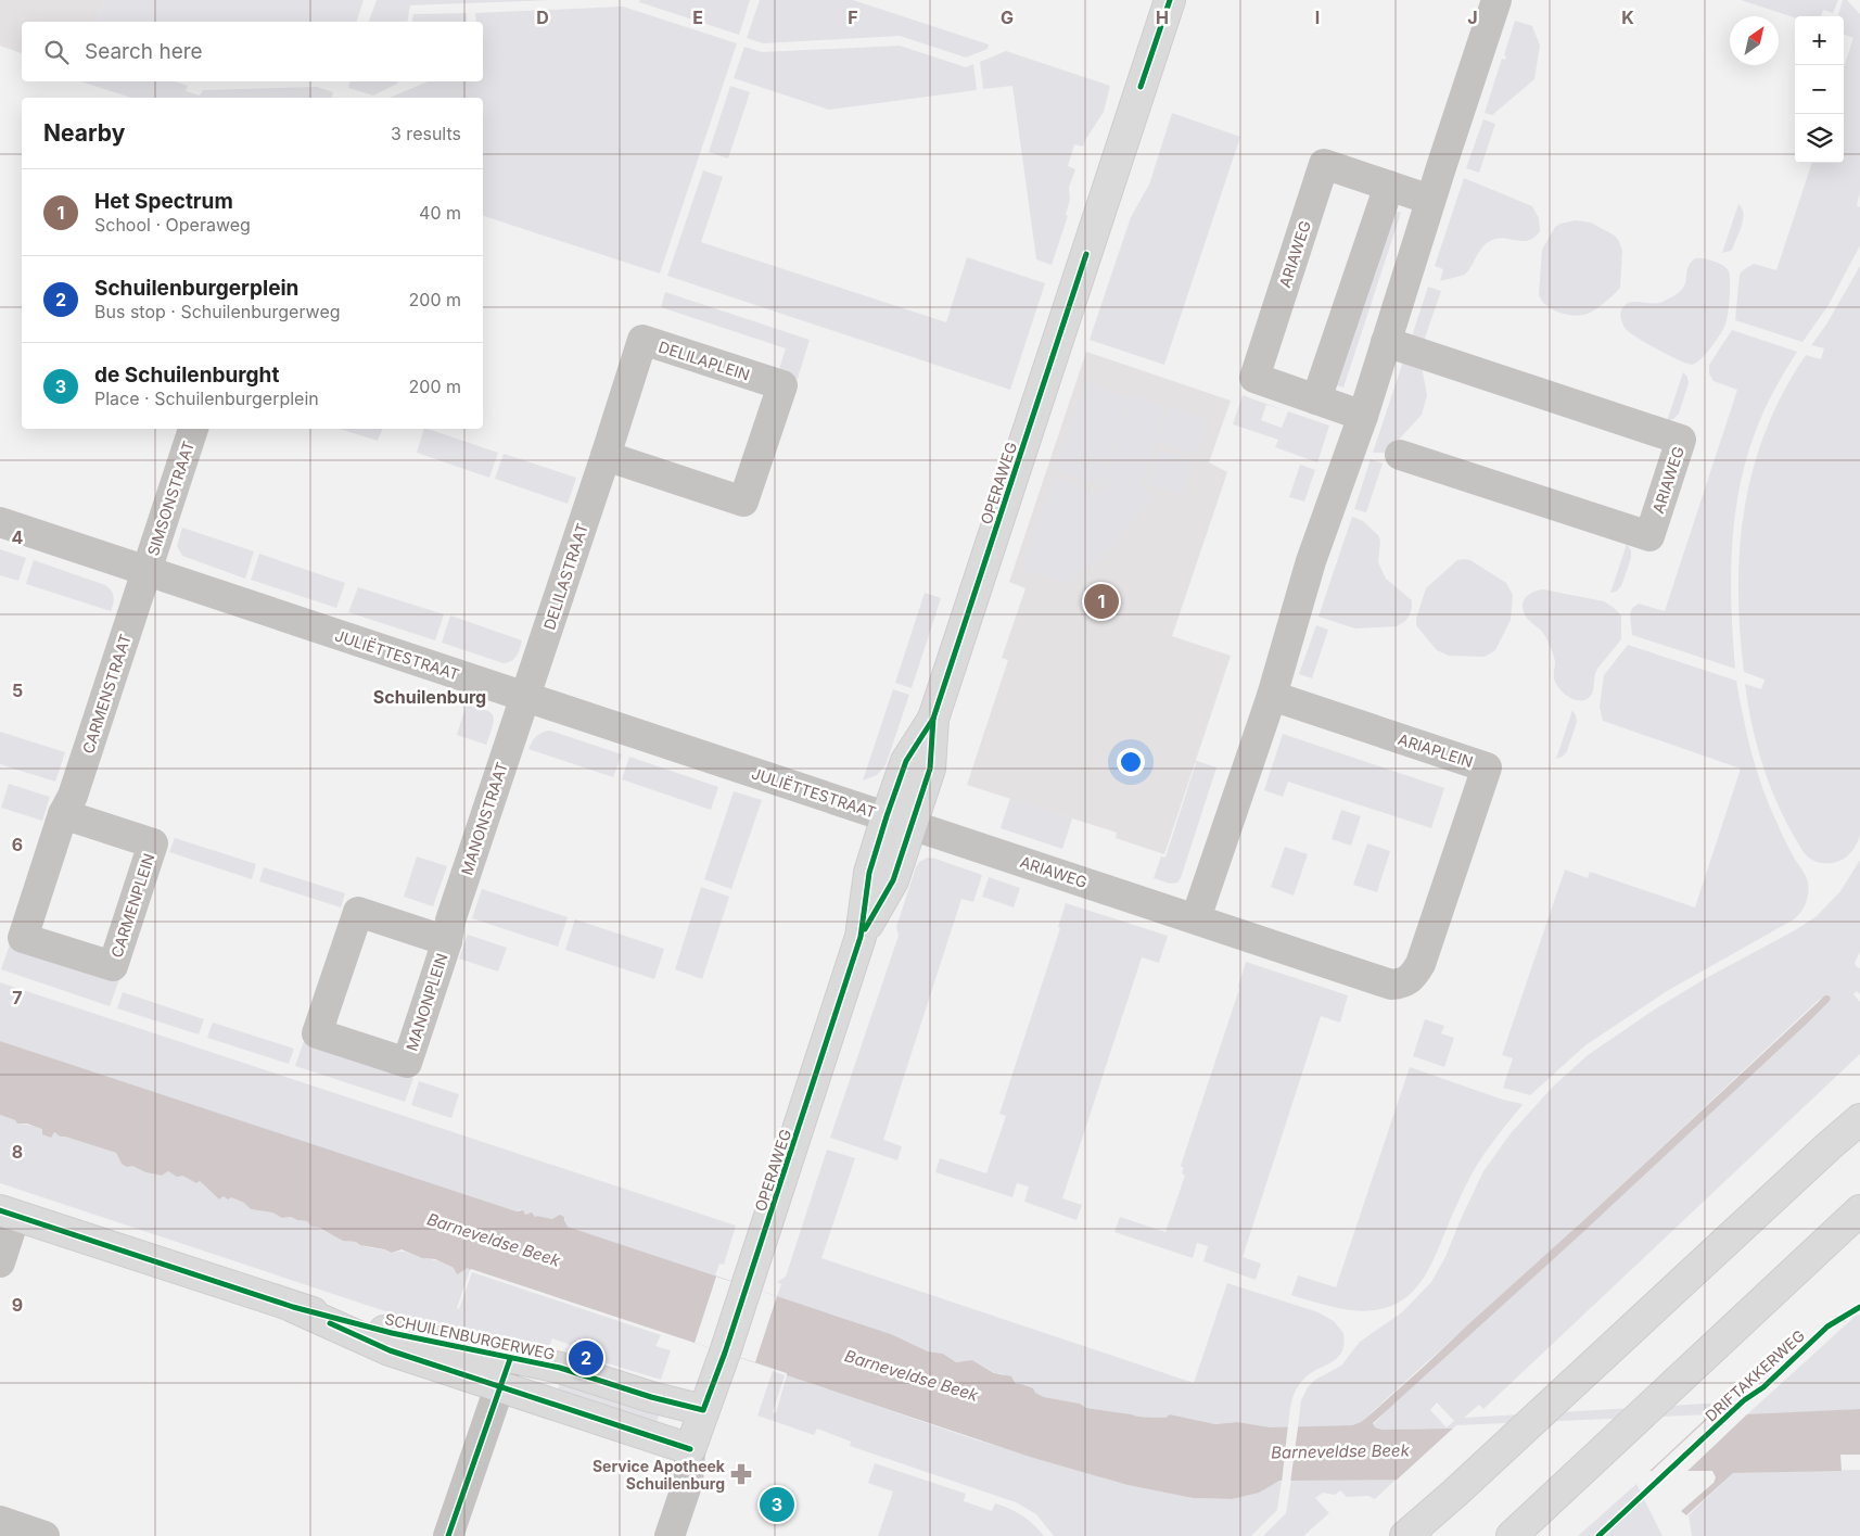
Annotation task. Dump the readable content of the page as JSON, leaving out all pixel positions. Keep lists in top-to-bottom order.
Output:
{
  "streets": {
    "main road": ["OPERAWEG", "SCHUILENBURGERWEG"],
    "street": [
      "ARIAWEG",
      "DELILAPLEIN",
      "SIMSONSTRAAT",
      "DELILASTRAAT",
      "JULIËTTESTRAAT",
      "CARMENSTRAAT",
      "ARIAPLEIN",
      "MANONSTRAAT",
      "CARMENPLEIN",
      "MANONPLEIN"
    ],
    "cycle path": ["DRIFTAKKERWEG"]
  },
  "crossings": [
    ["ARIAWEG", "OPERAWEG"],
    ["ARIAWEG", "JULIËTTESTRAAT"],
    ["ARIAWEG", "ARIAPLEIN"],
    ["DELILAPLEIN", "DELILASTRAAT"],
    ["OPERAWEG", "JULIËTTESTRAAT"],
    ["OPERAWEG", "SCHUILENBURGERWEG"],
    ["SIMSONSTRAAT", "JULIËTTESTRAAT"],
    ["SIMSONSTRAAT", "CARMENSTRAAT"],
    ["DELILASTRAAT", "JULIËTTESTRAAT"],
    ["DELILASTRAAT", "MANONSTRAAT"],
    ["JULIËTTESTRAAT", "CARMENSTRAAT"],
    ["JULIËTTESTRAAT", "MANONSTRAAT"],
    ["CARMENSTRAAT", "CARMENPLEIN"],
    ["MANONSTRAAT", "MANONPLEIN"]
  ],
  "districts": ["Schuilenburg"],
  "water": ["Barneveldse Beek"],
  "places": {
    "pharmacy": ["Service Apotheek Schuilenburg"]
  },
  "north": "top right",
  "page": {
    "map_buttons": ["+", "−"],
    "search": "Search here",
    "heading": ["Nearby", "3 results"],
    "list": [
      {
        "mark": "1",
        "name": "Het Spectrum",
        "note": "School · Operaweg",
        "value": "40 m"
      },
      {
        "mark": "2",
        "name": "Schuilenburgerplein",
        "note": "Bus stop · Schuilenburgerweg",
        "value": "200 m"
      },
      {
        "mark": "3",
        "name": "de Schuilenburght",
        "note": "Place · Schuilenburgerplein",
        "value": "200 m"
      }
    ],
    "pins": ["1", "2", "3"]
  },
  "grid": {
    "columns": [
      "D",
      "E",
      "F",
      "G",
      "H",
      "I",
      "J",
      "K"
    ],
    "rows": [
      "4",
      "5",
      "6",
      "7",
      "8",
      "9"
    ]
  }
}
